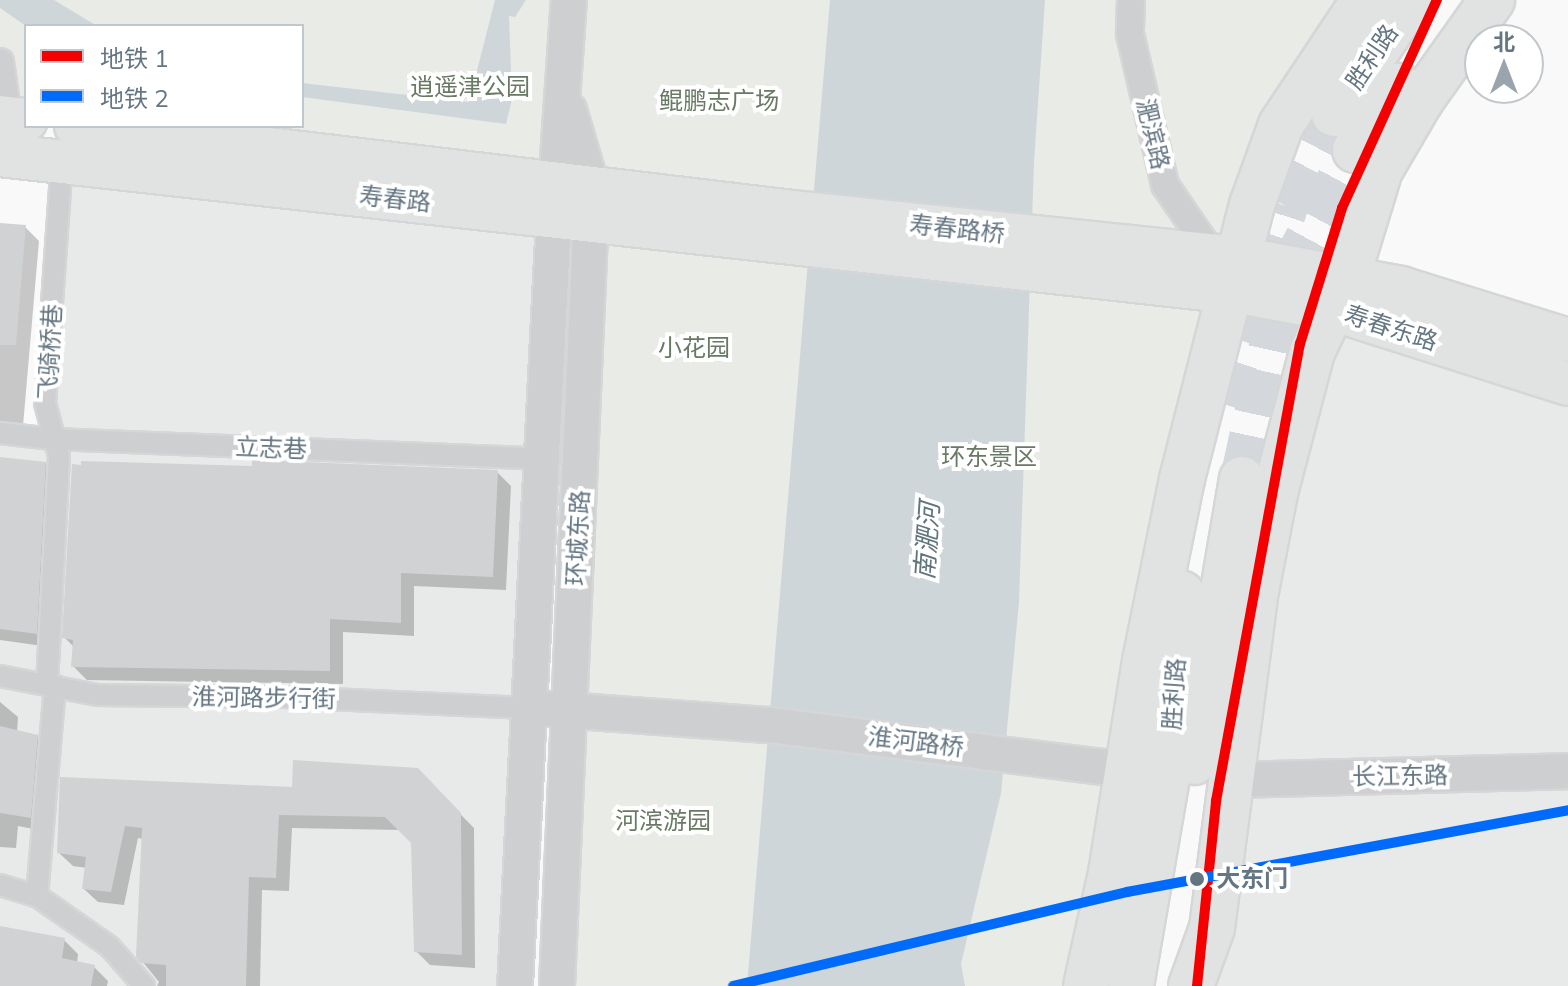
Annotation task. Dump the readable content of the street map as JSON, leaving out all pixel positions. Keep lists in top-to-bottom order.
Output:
{
  "streets": {
    "highway": ["胜利路"],
    "main road": ["寿春路", "寿春路桥", "寿春东路"],
    "street": [
      "淝滨路",
      "飞骑桥巷",
      "立志巷",
      "环城东路",
      "淮河路步行街",
      "淮河路桥",
      "长江东路"
    ]
  },
  "crossings": [
    ["淝滨路", "寿春东路"],
    ["寿春路", "寿春路桥"],
    ["寿春路", "飞骑桥巷"],
    ["寿春路", "环城东路"],
    ["寿春路桥", "寿春东路"],
    ["飞骑桥巷", "立志巷"],
    ["飞骑桥巷", "淮河路步行街"],
    ["立志巷", "环城东路"],
    ["环城东路", "淮河路步行街"],
    ["环城东路", "淮河路桥"],
    ["淮河路步行街", "淮河路桥"]
  ],
  "water": ["南淝河"],
  "parks": [
    "逍遥津公园",
    "鲲鹏志广场",
    "小花园",
    "环东景区",
    "河滨游园"
  ],
  "places": ["大东门"],
  "lines": ["metro line 1", "metro line 2"],
  "legend": ["地铁 1", "地铁 2"],
  "north": "top"
}
